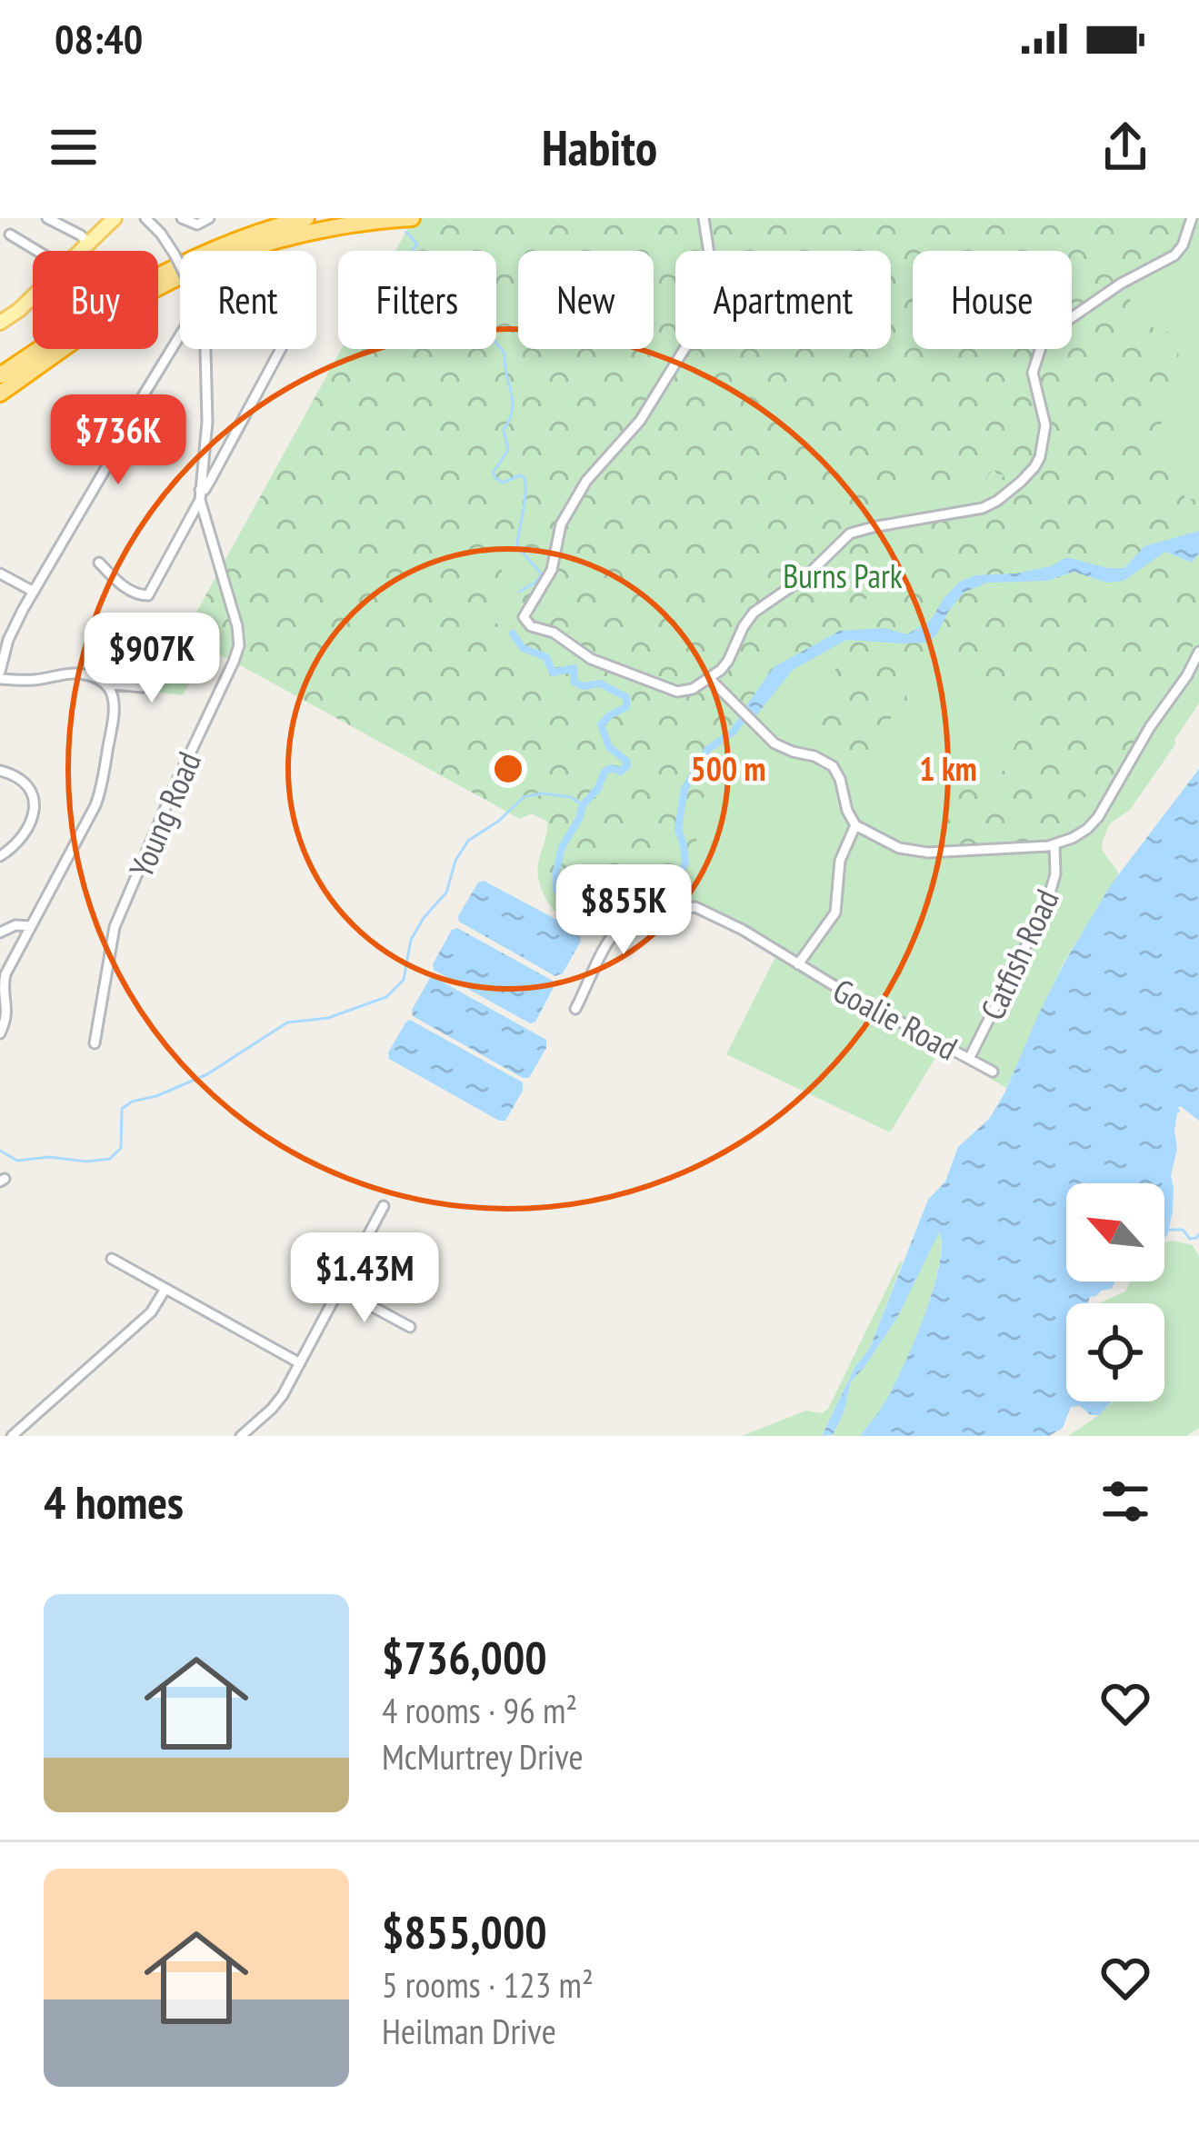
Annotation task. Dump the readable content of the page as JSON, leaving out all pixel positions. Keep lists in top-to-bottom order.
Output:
{
  "streets": {
    "street": ["Young Road", "Catfish Road", "Goalie Road"]
  },
  "crossings": [
    ["Catfish Road", "Goalie Road"]
  ],
  "parks": ["Burns Park"],
  "north": "top left",
  "page": {
    "status": "08:40",
    "header": "Habito",
    "chip": [
      "Buy",
      "Rent",
      "Filters",
      "New",
      "Apartment",
      "House"
    ],
    "price": [
      "$736K",
      "$907K",
      "$855K",
      "$1.43M"
    ],
    "heading": "4 homes",
    "list": [
      {
        "name": "$736,000",
        "note": "4 rooms · 96 m² · McMurtrey Drive"
      },
      {
        "name": "$855,000",
        "note": "5 rooms · 123 m² · Heilman Drive"
      }
    ]
  },
  "rings": ["500 m", "1 km"]
}
